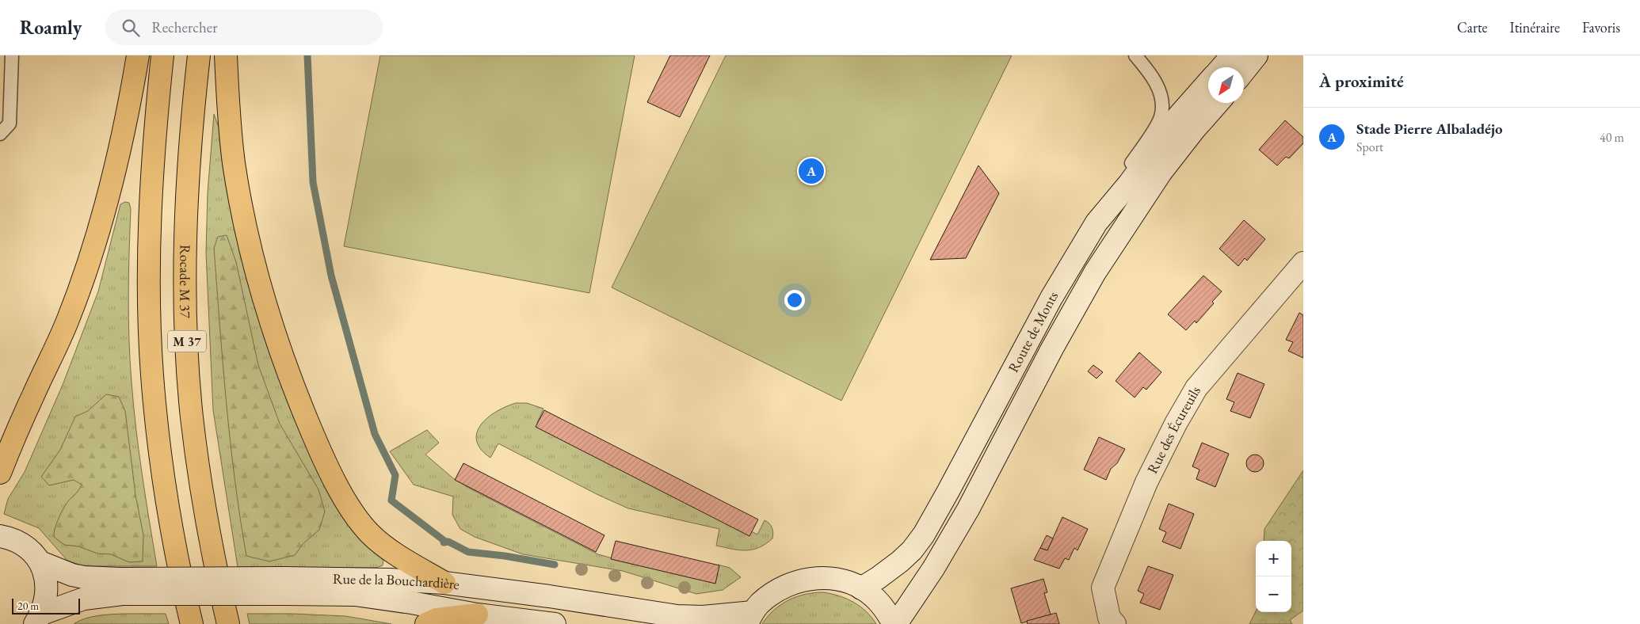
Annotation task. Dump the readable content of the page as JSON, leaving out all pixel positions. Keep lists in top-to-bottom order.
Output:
{
  "streets": {
    "highway": ["Rocade M 37", "M 37"],
    "street": ["Route de Monts", "Rue des Écureuils", "Rue de la Bouchardière"]
  },
  "scale_bar": "20 m",
  "north": "bottom left",
  "page": {
    "header": "Roamly",
    "search": "Rechercher",
    "nav": ["Carte", "Itinéraire", "Favoris"],
    "heading": "À proximité",
    "list": [
      {
        "mark": "A",
        "name": "Stade Pierre Albaladéjo",
        "note": "Sport",
        "value": "40 m"
      }
    ],
    "pins": "A",
    "map_buttons": ["+", "−"],
    "scale": "20 m"
  }
}
